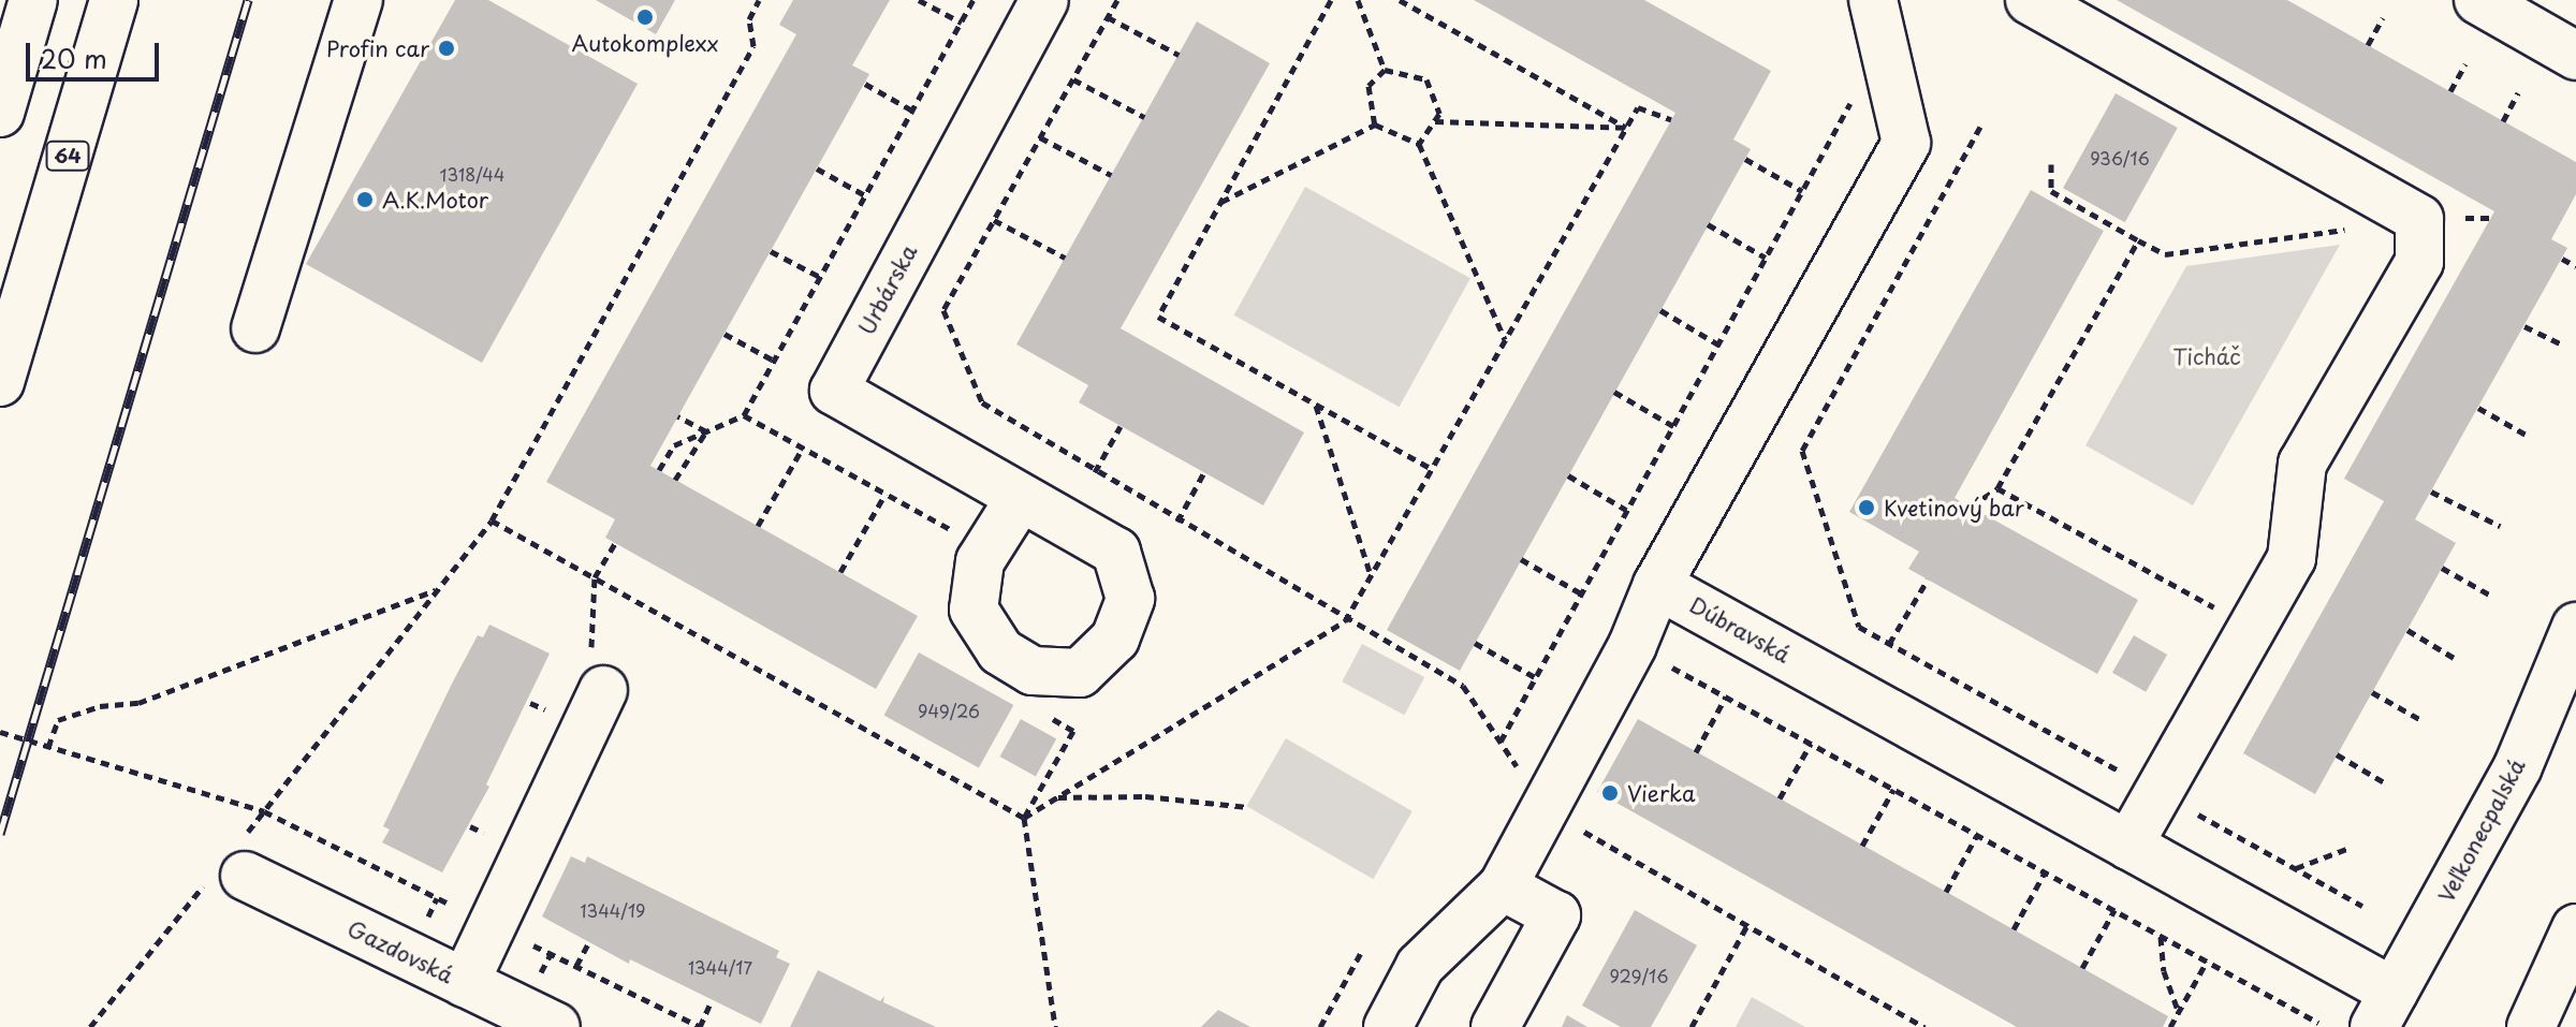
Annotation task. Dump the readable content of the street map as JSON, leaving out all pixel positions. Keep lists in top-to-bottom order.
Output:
{
  "streets": {
    "street": [
      "64",
      "Urbárska",
      "Dúbravská",
      "Veľkonecpalská",
      "Gazdovská"
    ]
  },
  "crossings": [
    ["Dúbravská", "Veľkonecpalská"]
  ],
  "parks": ["Ticháč"],
  "places": [
    "Autokomplexx",
    "Profin car",
    "A.K.Motor",
    "Kvetinový bar",
    "Vierka"
  ],
  "house_numbers": [
    "936/16",
    "1318/44",
    "949/26",
    "1344/19",
    "1344/17",
    "929/16"
  ],
  "scale_bar": "20 m"
}
